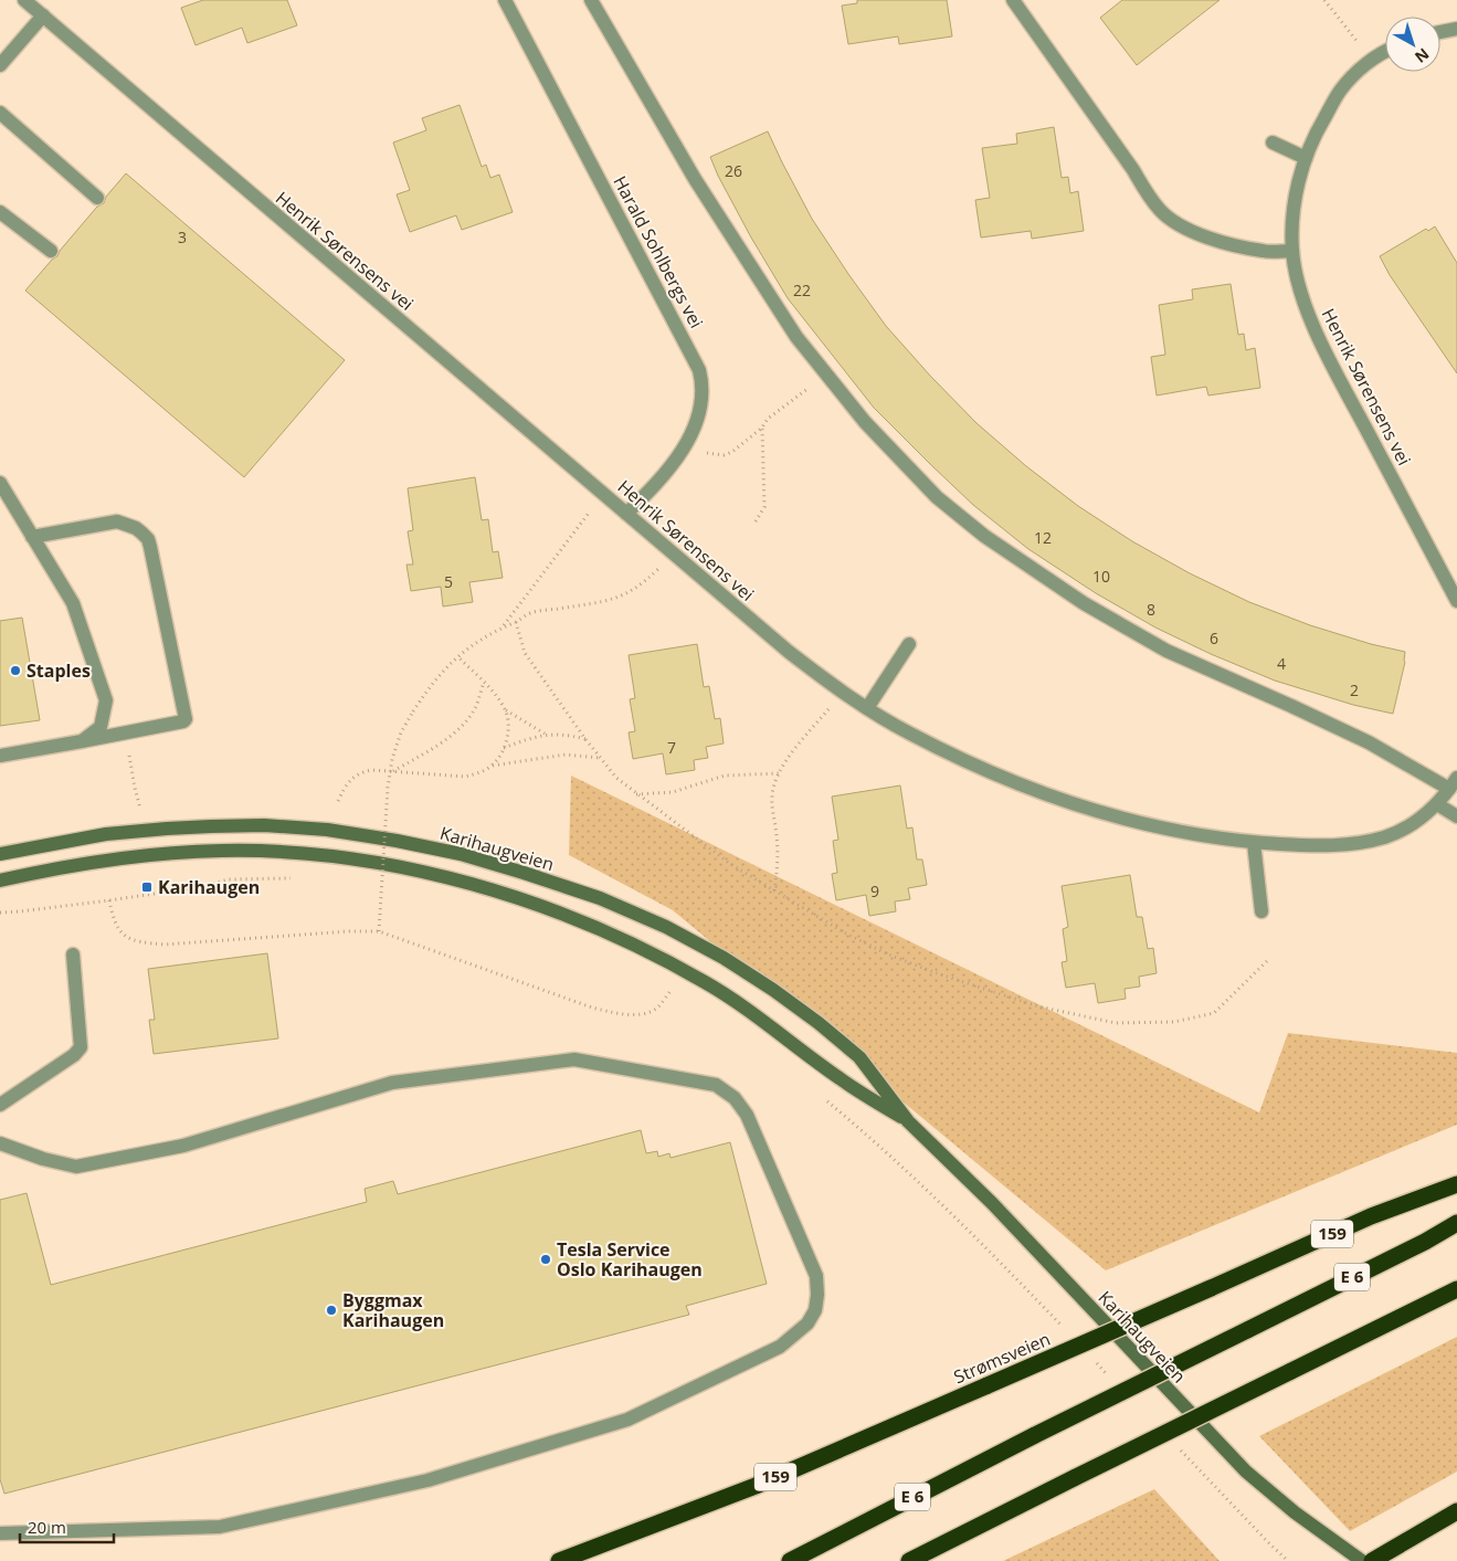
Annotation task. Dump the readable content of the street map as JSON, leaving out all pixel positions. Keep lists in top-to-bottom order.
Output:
{
  "streets": {
    "highway": ["159", "E 6", "Strømsveien"],
    "main road": ["Karihaugveien"],
    "street": ["Henrik Sørensens vei", "Harald Sohlbergs vei"]
  },
  "crossings": [
    ["Henrik Sørensens vei", "Harald Sohlbergs vei"]
  ],
  "places": {
    "other": ["Staples", "Tesla Service Oslo Karihaugen", "Byggmax Karihaugen"],
    "transit": ["Karihaugen"]
  },
  "house_numbers": [
    "26",
    "3",
    "22",
    "12",
    "10",
    "5",
    "8",
    "6",
    "4",
    "2",
    "7",
    "9"
  ],
  "scale_bar": "20 m",
  "north": "bottom right"
}
